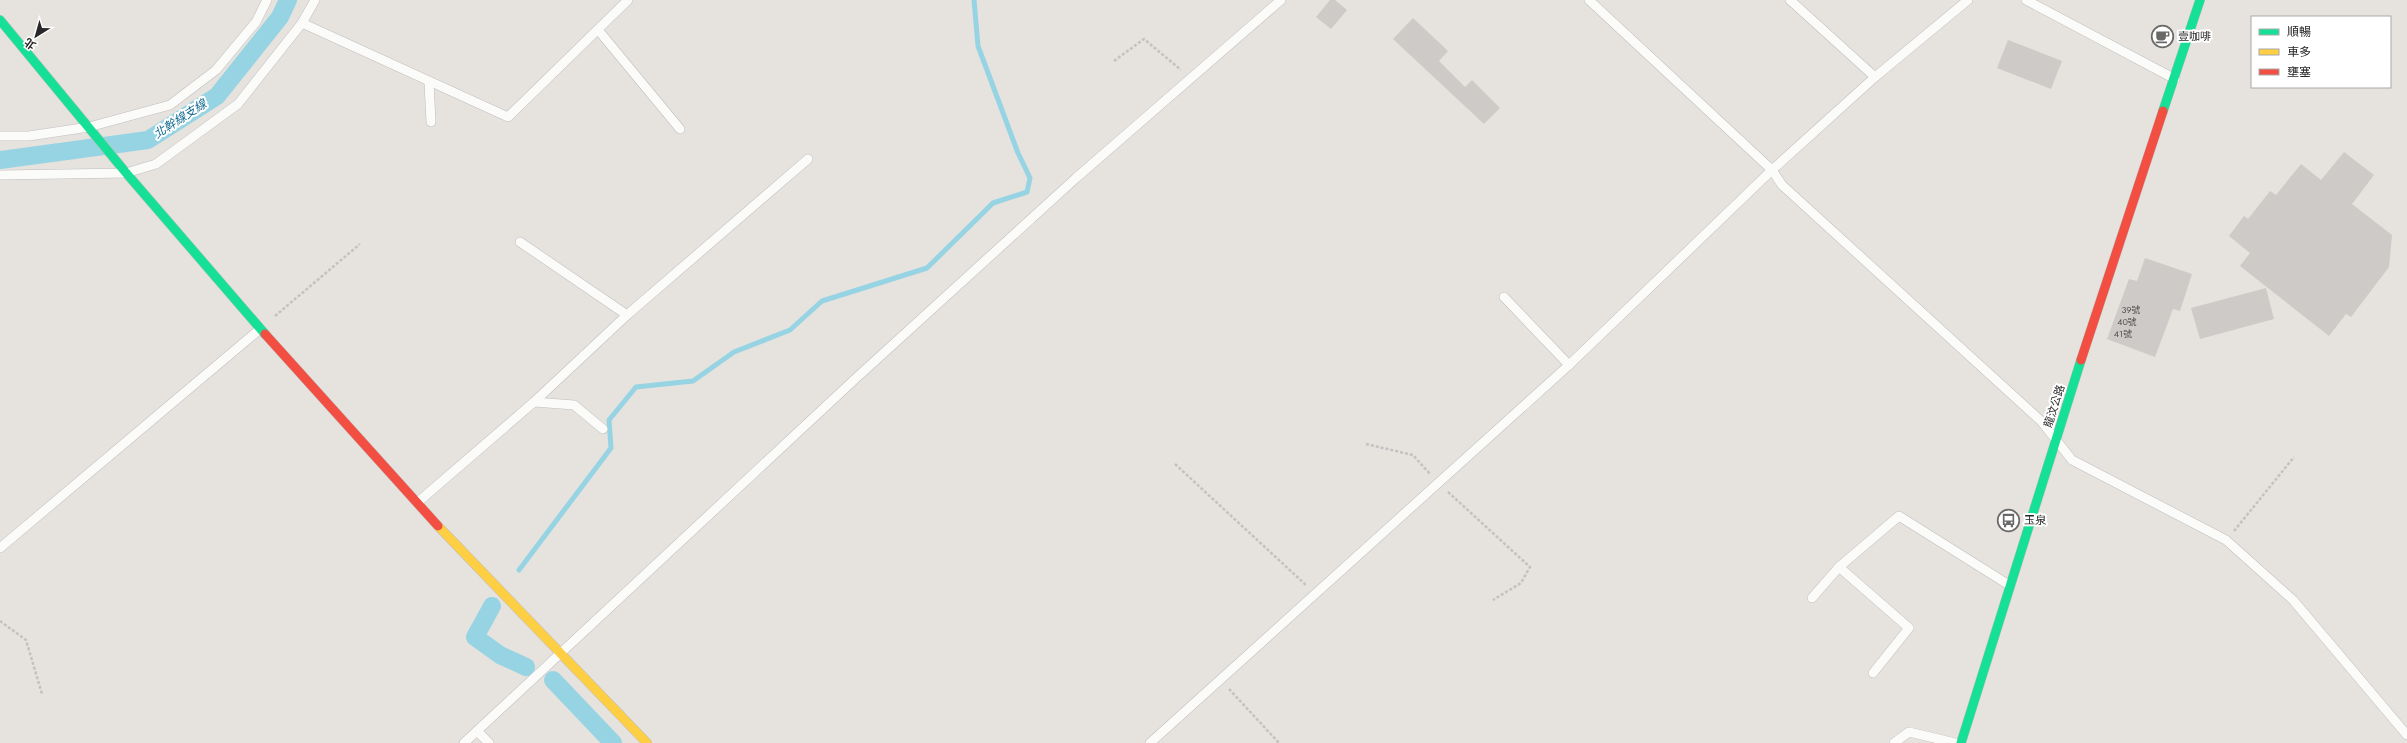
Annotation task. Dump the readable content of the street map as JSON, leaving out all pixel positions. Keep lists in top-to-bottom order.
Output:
{
  "streets": {
    "main road": ["龍汶公路"]
  },
  "water": ["北幹線支線"],
  "places": {
    "cafe": ["壹咖啡"],
    "bus stop": ["玉泉"]
  },
  "house_numbers": ["39號", "40號", "41號"],
  "legend": ["順暢", "車多", "壅塞"],
  "north": "bottom left"
}
